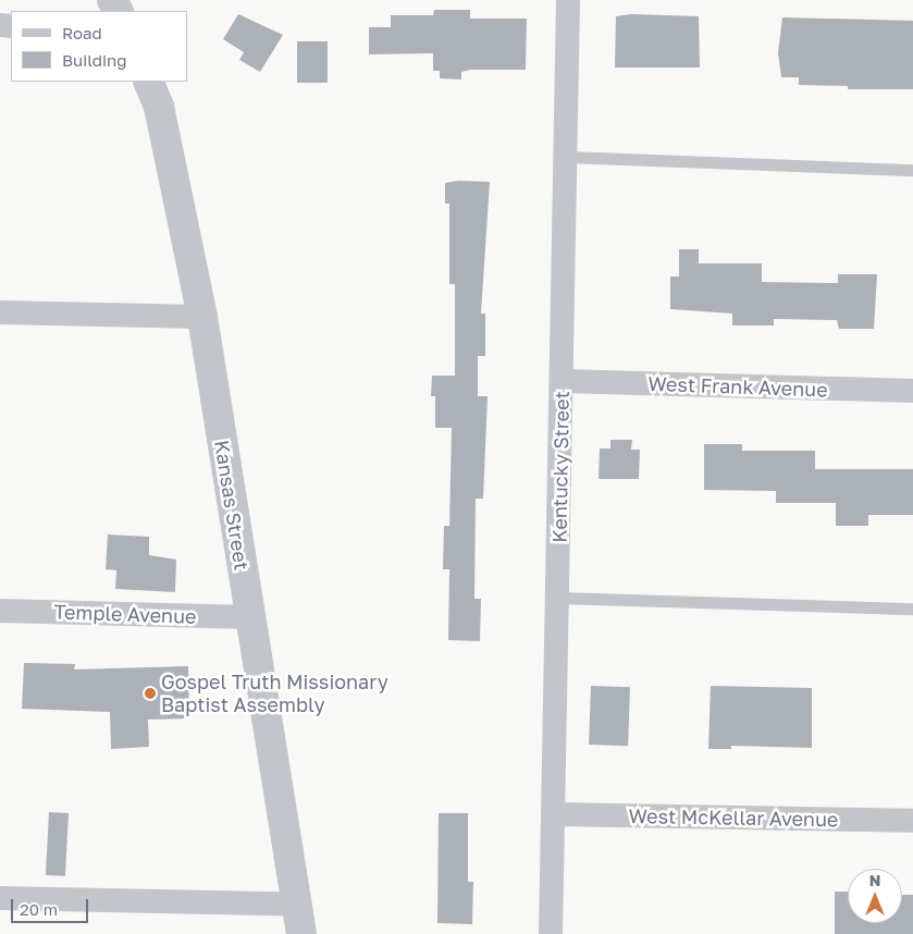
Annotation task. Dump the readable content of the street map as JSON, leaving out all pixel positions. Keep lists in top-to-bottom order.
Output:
{
  "streets": {
    "street": [
      "West Frank Avenue",
      "Kentucky Street",
      "Kansas Street",
      "Temple Avenue",
      "West McKellar Avenue"
    ]
  },
  "crossings": [
    ["West Frank Avenue", "Kentucky Street"],
    ["Kentucky Street", "West McKellar Avenue"],
    ["Kansas Street", "Temple Avenue"]
  ],
  "places": ["Gospel Truth Missionary Baptist Assembly"],
  "legend": ["Road", "Building"],
  "scale_bar": "20 m",
  "north": "top"
}
